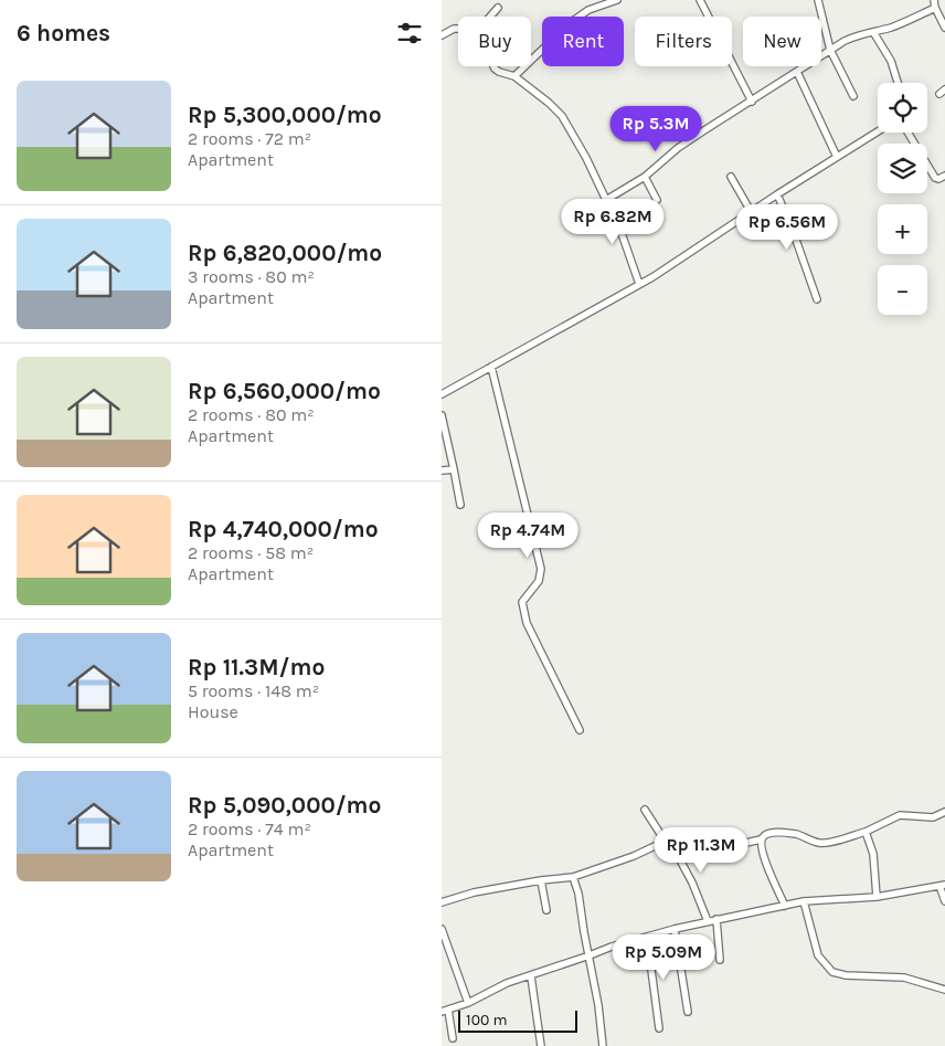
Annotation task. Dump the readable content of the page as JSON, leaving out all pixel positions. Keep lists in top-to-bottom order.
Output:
{
  "scale_bar": "100 m",
  "page": {
    "heading": "6 homes",
    "chip": [
      "Buy",
      "Rent",
      "Filters",
      "New"
    ],
    "list": [
      {
        "name": "Rp 5,300,000/mo",
        "note": "2 rooms · 72 m² · Apartment"
      },
      {
        "name": "Rp 6,820,000/mo",
        "note": "3 rooms · 80 m² · Apartment"
      },
      {
        "name": "Rp 6,560,000/mo",
        "note": "2 rooms · 80 m² · Apartment"
      },
      {
        "name": "Rp 4,740,000/mo",
        "note": "2 rooms · 58 m² · Apartment"
      },
      {
        "name": "Rp 11.3M/mo",
        "note": "5 rooms · 148 m² · House"
      },
      {
        "name": "Rp 5,090,000/mo",
        "note": "2 rooms · 74 m² · Apartment"
      }
    ],
    "map_buttons": ["+", "−"],
    "price": [
      "Rp 5.3M",
      "Rp 6.82M",
      "Rp 6.56M",
      "Rp 4.74M",
      "Rp 11.3M",
      "Rp 5.09M"
    ],
    "scale": "100 m"
  }
}
